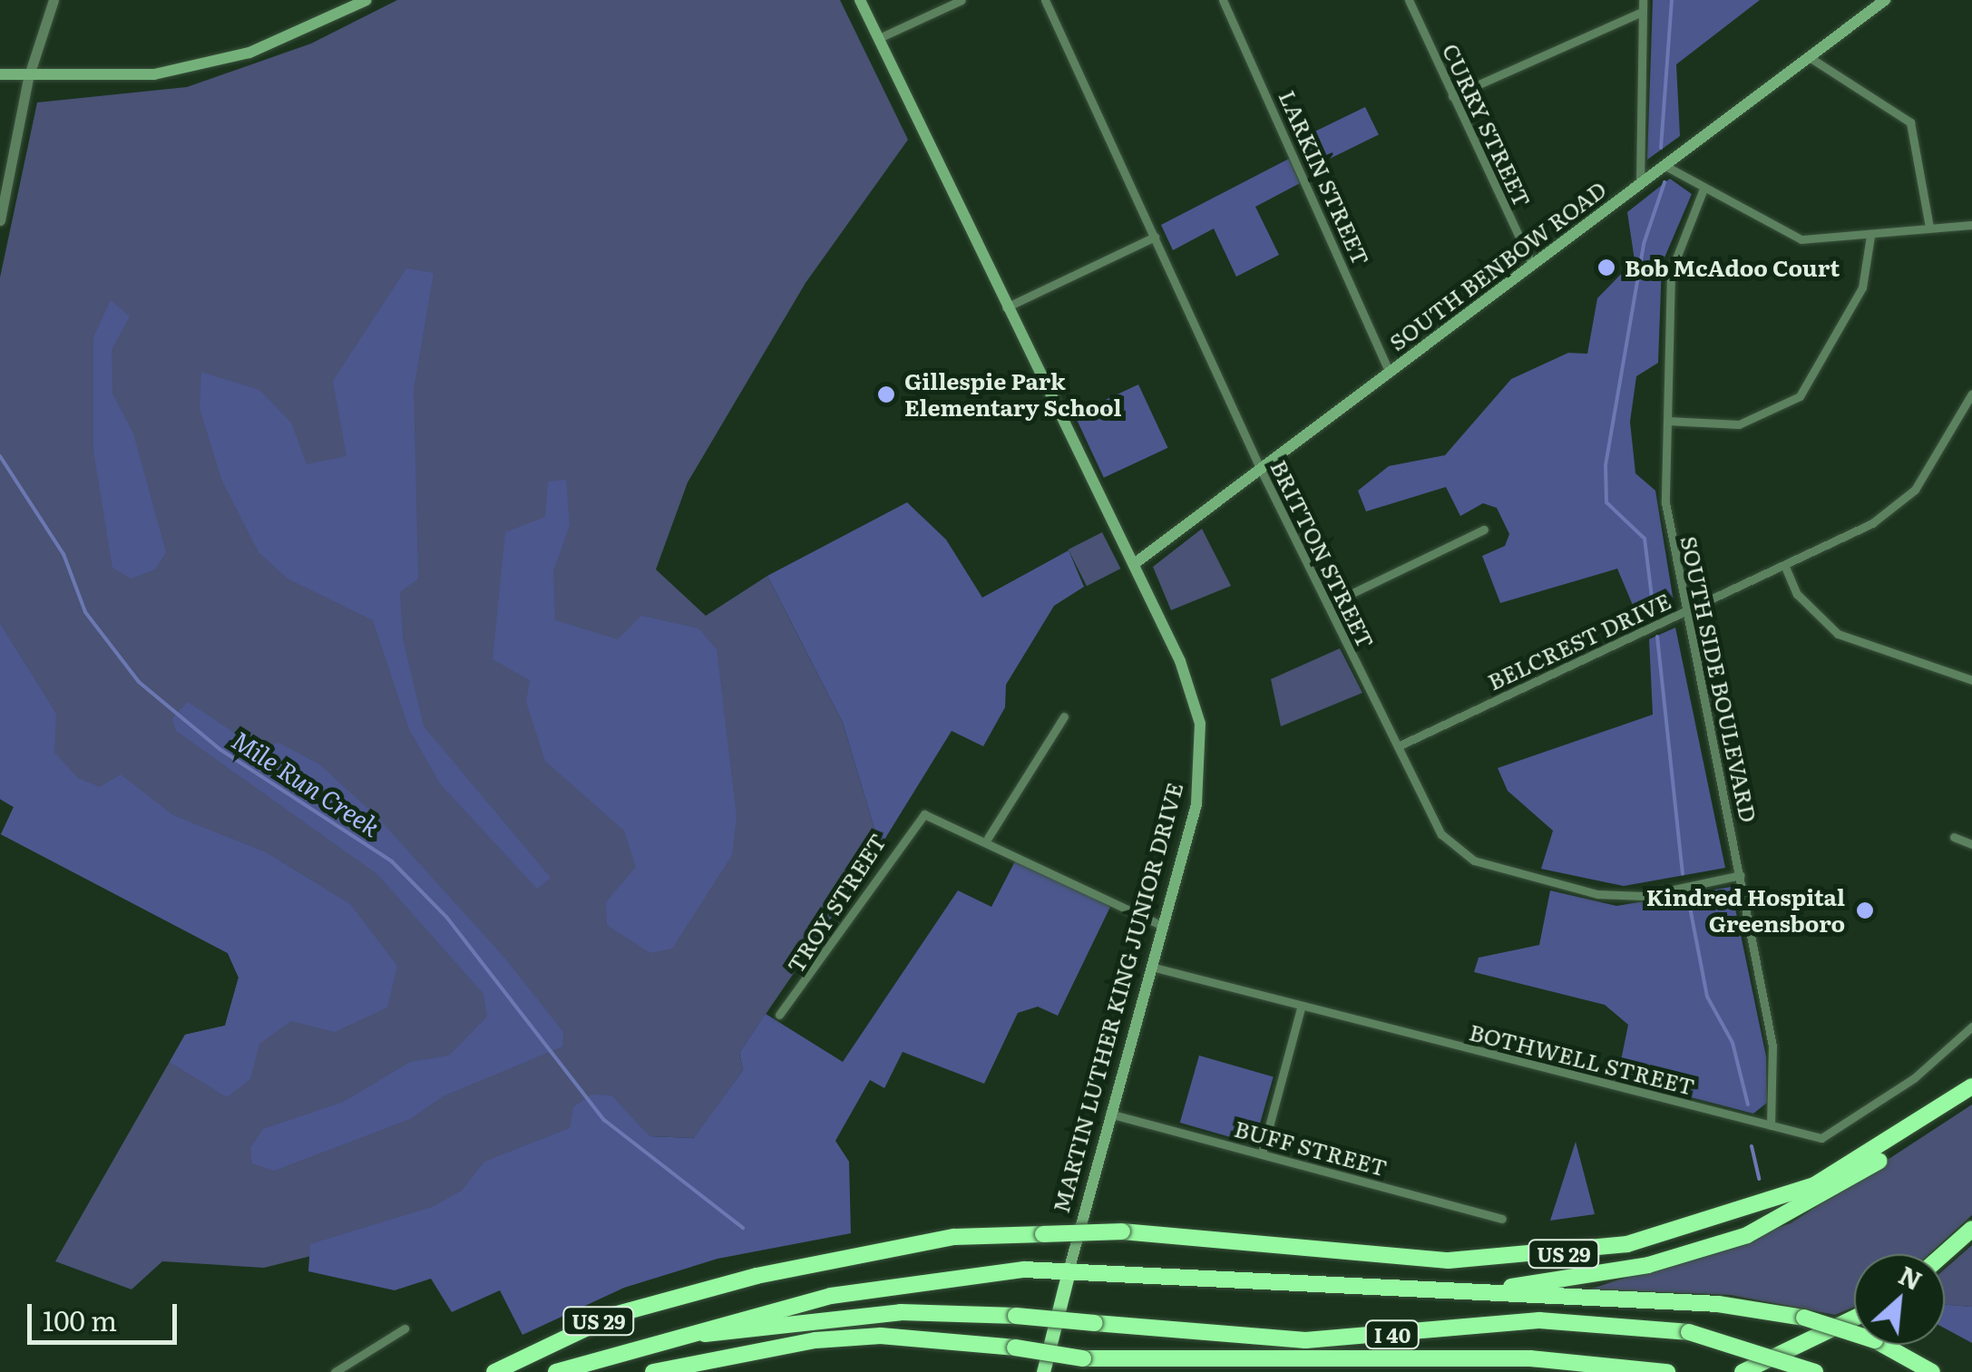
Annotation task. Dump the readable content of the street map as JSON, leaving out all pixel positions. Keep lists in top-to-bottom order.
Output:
{
  "streets": {
    "highway": ["MARTIN LUTHER KING JUNIOR DRIVE", "US 29", "I 40"],
    "main road": ["SOUTH BENBOW ROAD"],
    "street": [
      "CURRY STREET",
      "LARKIN STREET",
      "BRITTON STREET",
      "BELCREST DRIVE",
      "SOUTH SIDE BOULEVARD",
      "TROY STREET",
      "BOTHWELL STREET",
      "BUFF STREET"
    ]
  },
  "crossings": [
    ["CURRY STREET", "SOUTH BENBOW ROAD"],
    ["LARKIN STREET", "SOUTH BENBOW ROAD"],
    ["SOUTH BENBOW ROAD", "BRITTON STREET"],
    ["SOUTH BENBOW ROAD", "MARTIN LUTHER KING JUNIOR DRIVE"],
    ["BRITTON STREET", "BELCREST DRIVE"],
    ["BRITTON STREET", "SOUTH SIDE BOULEVARD"],
    ["BELCREST DRIVE", "SOUTH SIDE BOULEVARD"],
    ["SOUTH SIDE BOULEVARD", "BOTHWELL STREET"],
    ["MARTIN LUTHER KING JUNIOR DRIVE", "BOTHWELL STREET"],
    ["MARTIN LUTHER KING JUNIOR DRIVE", "BUFF STREET"]
  ],
  "water": ["Mile Run Creek"],
  "places": ["Bob McAdoo Court", "Gillespie Park Elementary School", "Kindred Hospital Greensboro"],
  "scale_bar": "100 m",
  "north": "top right"
}
